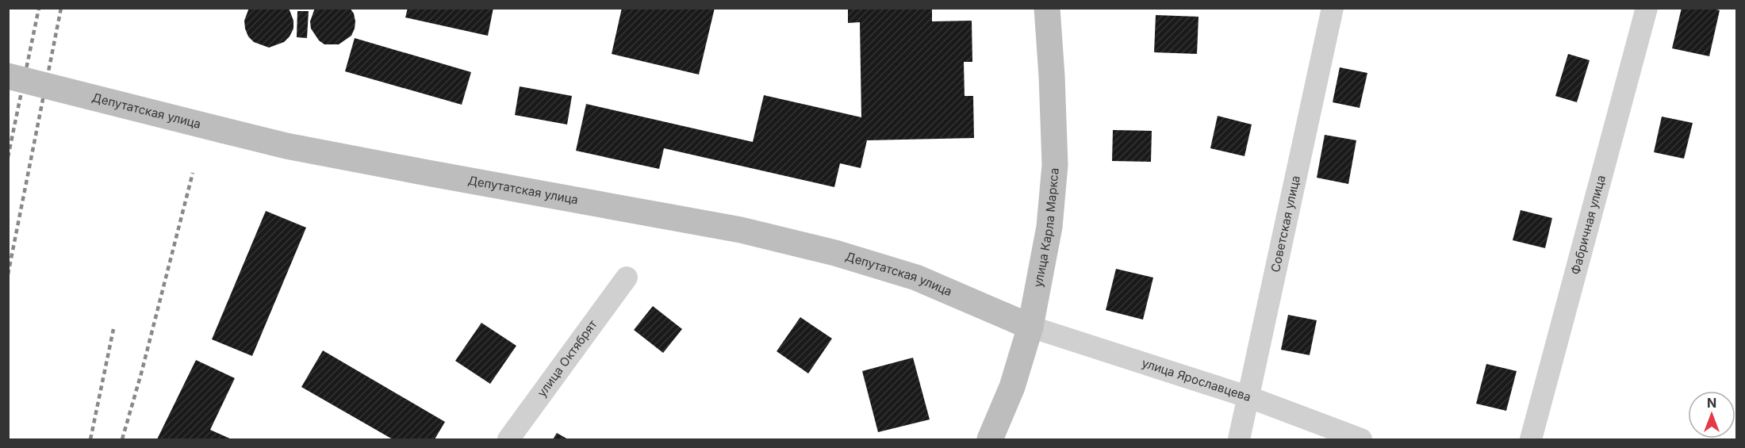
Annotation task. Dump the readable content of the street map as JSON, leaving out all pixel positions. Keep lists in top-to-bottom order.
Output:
{
  "streets": {
    "main road": ["Депутатская улица", "улица Карла Маркса"],
    "street": [
      "Фабричная улица",
      "Советская улица",
      "улица Октябрят",
      "улица Ярославцева"
    ]
  },
  "crossings": [
    ["Депутатская улица", "улица Карла Маркса"],
    ["Депутатская улица", "улица Ярославцева"],
    ["Советская улица", "улица Ярославцева"],
    ["улица Карла Маркса", "улица Ярославцева"]
  ],
  "north": "top"
}
